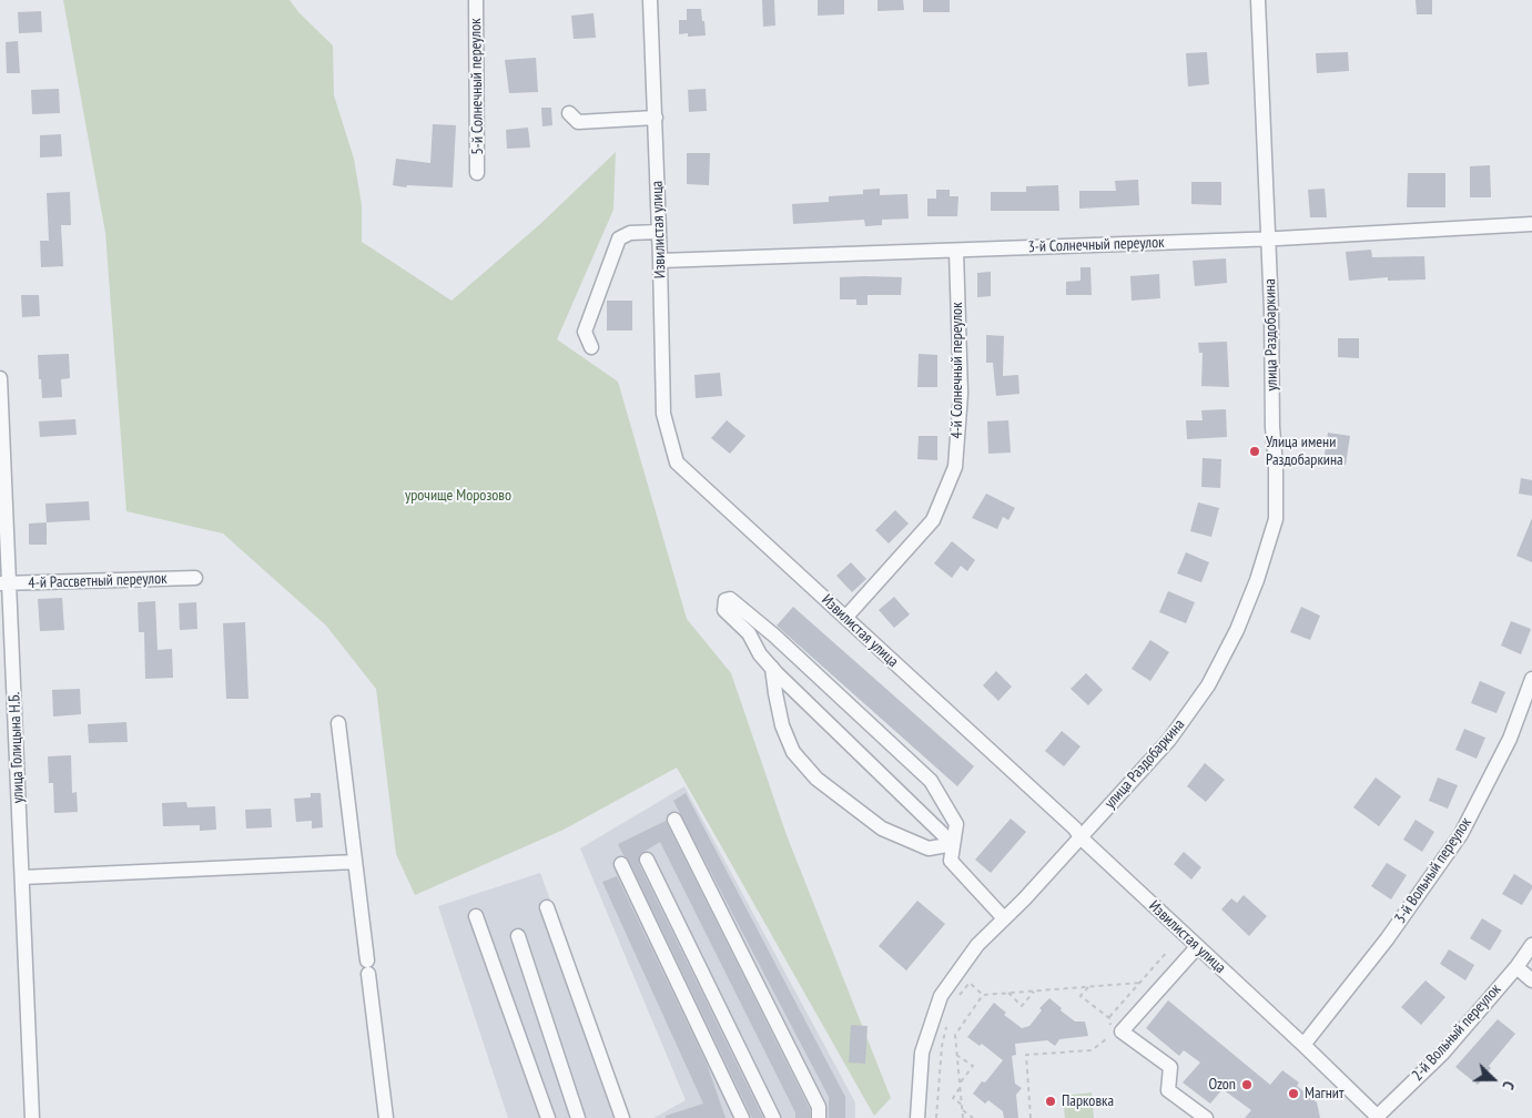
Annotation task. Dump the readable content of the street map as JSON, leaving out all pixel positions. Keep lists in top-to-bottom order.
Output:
{
  "streets": {
    "street": [
      "5-й Солнечный переулок",
      "Извилистая улица",
      "3-й Солнечный переулок",
      "улица Раздобаркина",
      "4-й Солнечный переулок",
      "4-й Рассветный переулок",
      "улица Голицына Н.Б.",
      "3-й Вольный переулок",
      "2-й Вольный переулок"
    ]
  },
  "crossings": [
    ["Извилистая улица", "3-й Солнечный переулок"],
    ["Извилистая улица", "улица Раздобаркина"],
    ["Извилистая улица", "4-й Солнечный переулок"],
    ["Извилистая улица", "3-й Вольный переулок"],
    ["Извилистая улица", "2-й Вольный переулок"],
    ["3-й Солнечный переулок", "улица Раздобаркина"],
    ["3-й Солнечный переулок", "4-й Солнечный переулок"],
    ["4-й Рассветный переулок", "улица Голицына Н.Б."]
  ],
  "parks": ["урочище Морозово"],
  "places": [
    "Улица имени Раздобаркина",
    "Ozon",
    "Магнит",
    "Парковка"
  ],
  "north": "right"
}
